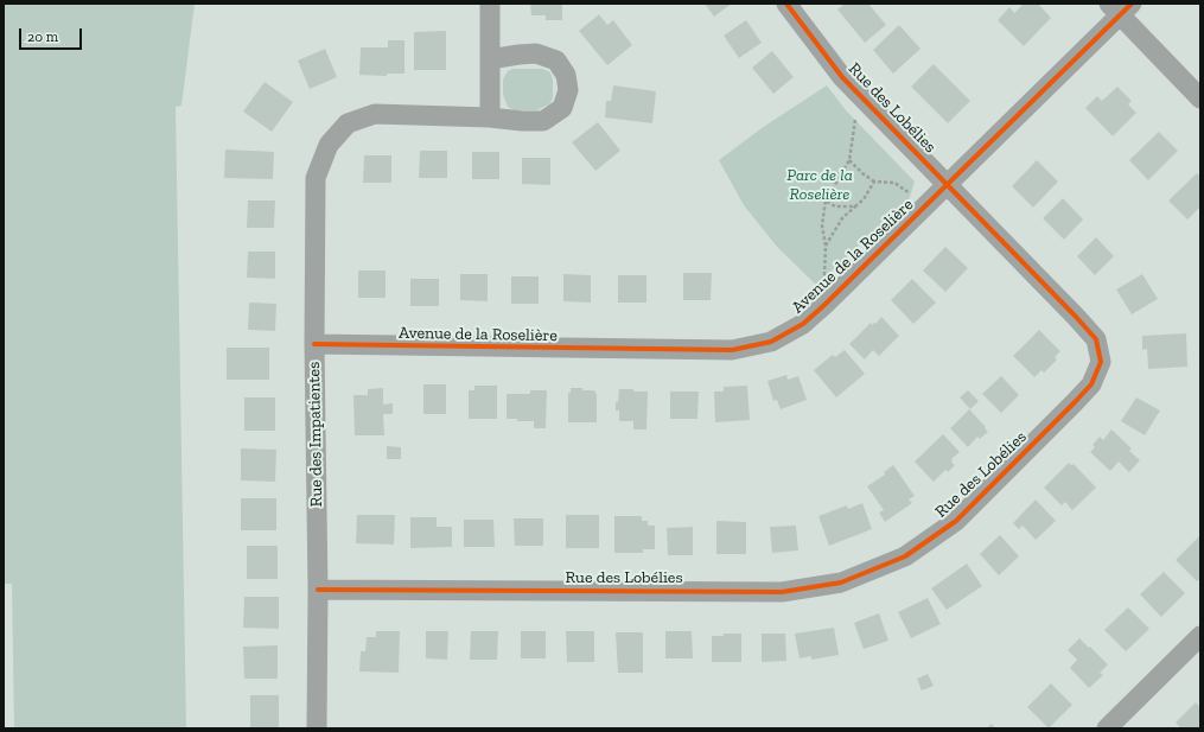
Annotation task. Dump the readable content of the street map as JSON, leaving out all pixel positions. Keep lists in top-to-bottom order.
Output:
{
  "streets": {
    "street": ["Rue des Lobélies", "Avenue de la Roselière", "Rue des Impatientes"]
  },
  "crossings": [
    ["Rue des Lobélies", "Avenue de la Roselière"],
    ["Rue des Lobélies", "Rue des Impatientes"],
    ["Avenue de la Roselière", "Rue des Impatientes"]
  ],
  "parks": ["Parc de la Roselière"],
  "scale_bar": "20 m"
}
